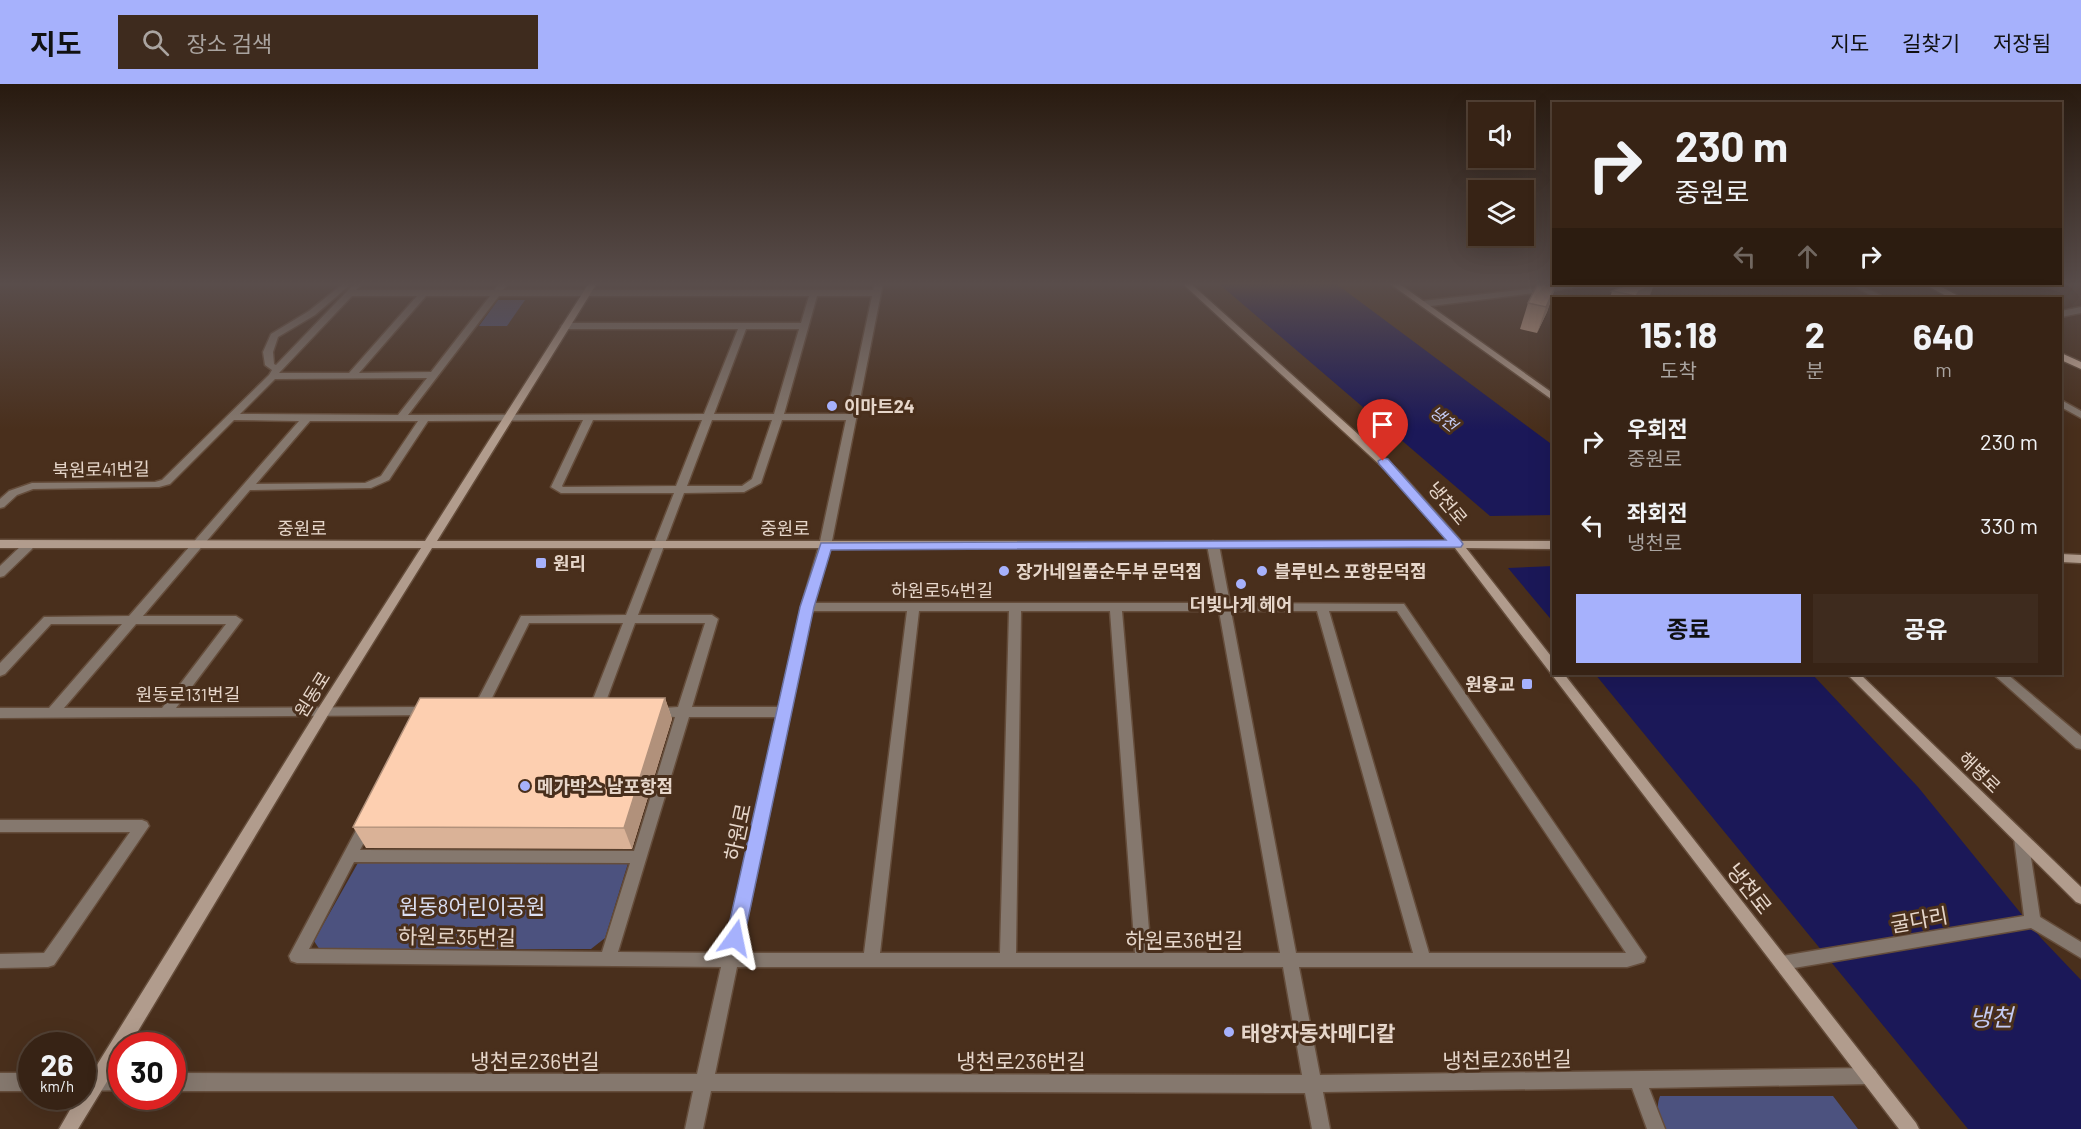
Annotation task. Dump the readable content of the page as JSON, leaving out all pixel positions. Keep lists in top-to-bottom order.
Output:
{
  "streets": {
    "street": [
      "북원로41번길",
      "냉천로",
      "중원로",
      "하원로54번길",
      "원동로131번길",
      "원동로",
      "해병로",
      "하원로",
      "굴다리",
      "하원로35번길",
      "하원로36번길",
      "냉천로236번길"
    ]
  },
  "crossings": [
    ["냉천로", "중원로"],
    ["냉천로", "굴다리"],
    ["냉천로", "냉천로236번길"],
    ["중원로", "원동로"],
    ["중원로", "하원로"],
    ["하원로54번길", "하원로"],
    ["하원로54번길", "하원로36번길"],
    ["원동로131번길", "원동로"],
    ["하원로", "하원로35번길"],
    ["하원로", "하원로36번길"],
    ["하원로", "냉천로236번길"],
    ["하원로35번길", "하원로36번길"]
  ],
  "water": ["냉천"],
  "parks": ["원동8어린이공원"],
  "places": {
    "other": [
      "이마트24",
      "장가네일품순두부 문덕점",
      "블루빈스 포항문덕점",
      "더빛나게 헤어",
      "메가박스 남포항점",
      "태양자동차메디칼"
    ],
    "transit": ["원리", "원용교"]
  },
  "page": {
    "header": "지도",
    "search": "장소 검색",
    "nav": ["지도", "길찾기", "저장됨"],
    "turn": ["230 m", "중원로"],
    "eta": [
      "15:18",
      "도착",
      "2",
      "분",
      "640",
      "m"
    ],
    "list": [
      {
        "name": "우회전",
        "note": "중원로",
        "value": "230 m"
      },
      {
        "name": "좌회전",
        "note": "냉천로",
        "value": "330 m"
      }
    ],
    "buttons": ["종료", "공유"],
    "speed": "26 km/h",
    "limit": "30"
  }
}
